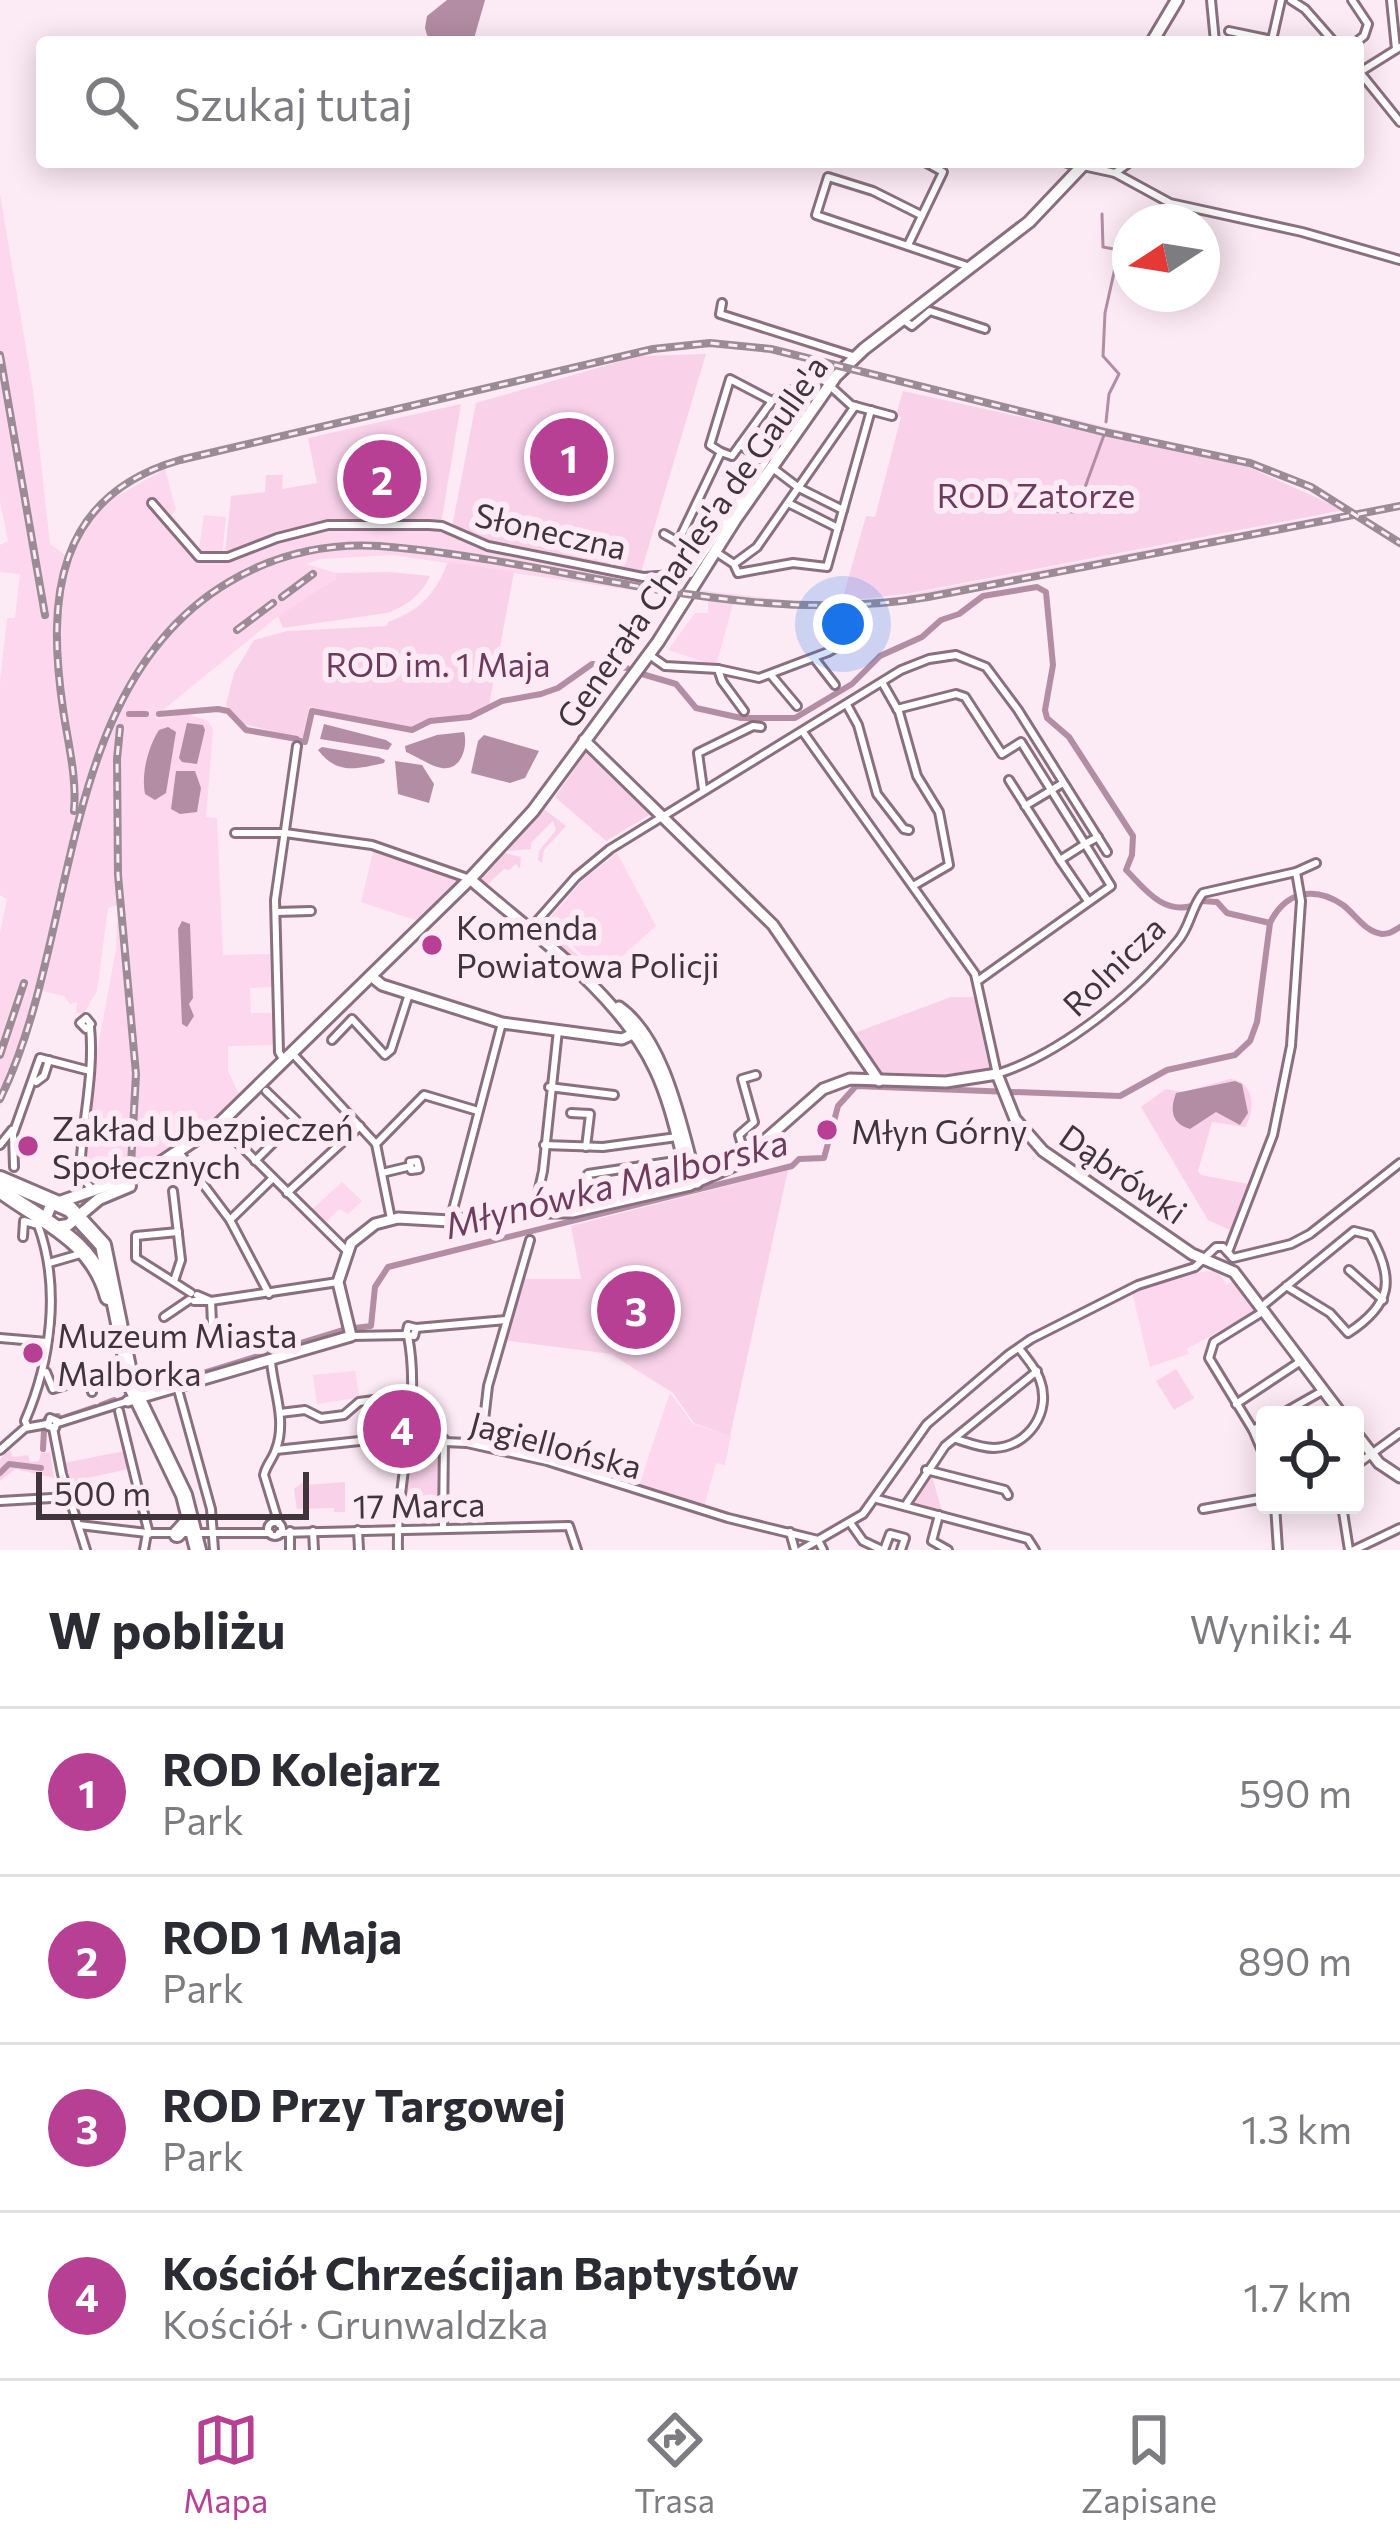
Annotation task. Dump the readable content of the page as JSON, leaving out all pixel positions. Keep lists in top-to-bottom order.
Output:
{
  "streets": {
    "main road": ["Generała Charles'a de Gaulle'a"],
    "street": [
      "Słoneczna",
      "Rolnicza",
      "Dąbrówki",
      "Jagiellońska",
      "17 Marca"
    ]
  },
  "crossings": [
    ["Słoneczna", "Generała Charles'a de Gaulle'a"],
    ["Rolnicza", "Dąbrówki"]
  ],
  "water": ["Młynówka Malborska"],
  "parks": ["ROD Zatorze", "ROD im. 1 Maja"],
  "places": [
    "Komenda Powiatowa Policji",
    "Młyn Górny",
    "Zakład Ubezpieczeń Społecznych",
    "Muzeum Miasta Malborka"
  ],
  "scale_bar": "500 m",
  "north": "left",
  "page": {
    "search": "Szukaj tutaj",
    "pins": [
      "1",
      "2",
      "3",
      "4"
    ],
    "scale": "500 m",
    "heading": ["W pobliżu", "Wyniki: 4"],
    "list": [
      {
        "mark": "1",
        "name": "ROD Kolejarz",
        "note": "Park",
        "value": "590 m"
      },
      {
        "mark": "2",
        "name": "ROD 1 Maja",
        "note": "Park",
        "value": "890 m"
      },
      {
        "mark": "3",
        "name": "ROD Przy Targowej",
        "note": "Park",
        "value": "1.3 km"
      },
      {
        "mark": "4",
        "name": "Kościół Chrześcijan Baptystów",
        "note": "Kościół · Grunwaldzka",
        "value": "1.7 km"
      }
    ],
    "nav": ["Mapa", "Trasa", "Zapisane"]
  }
}
